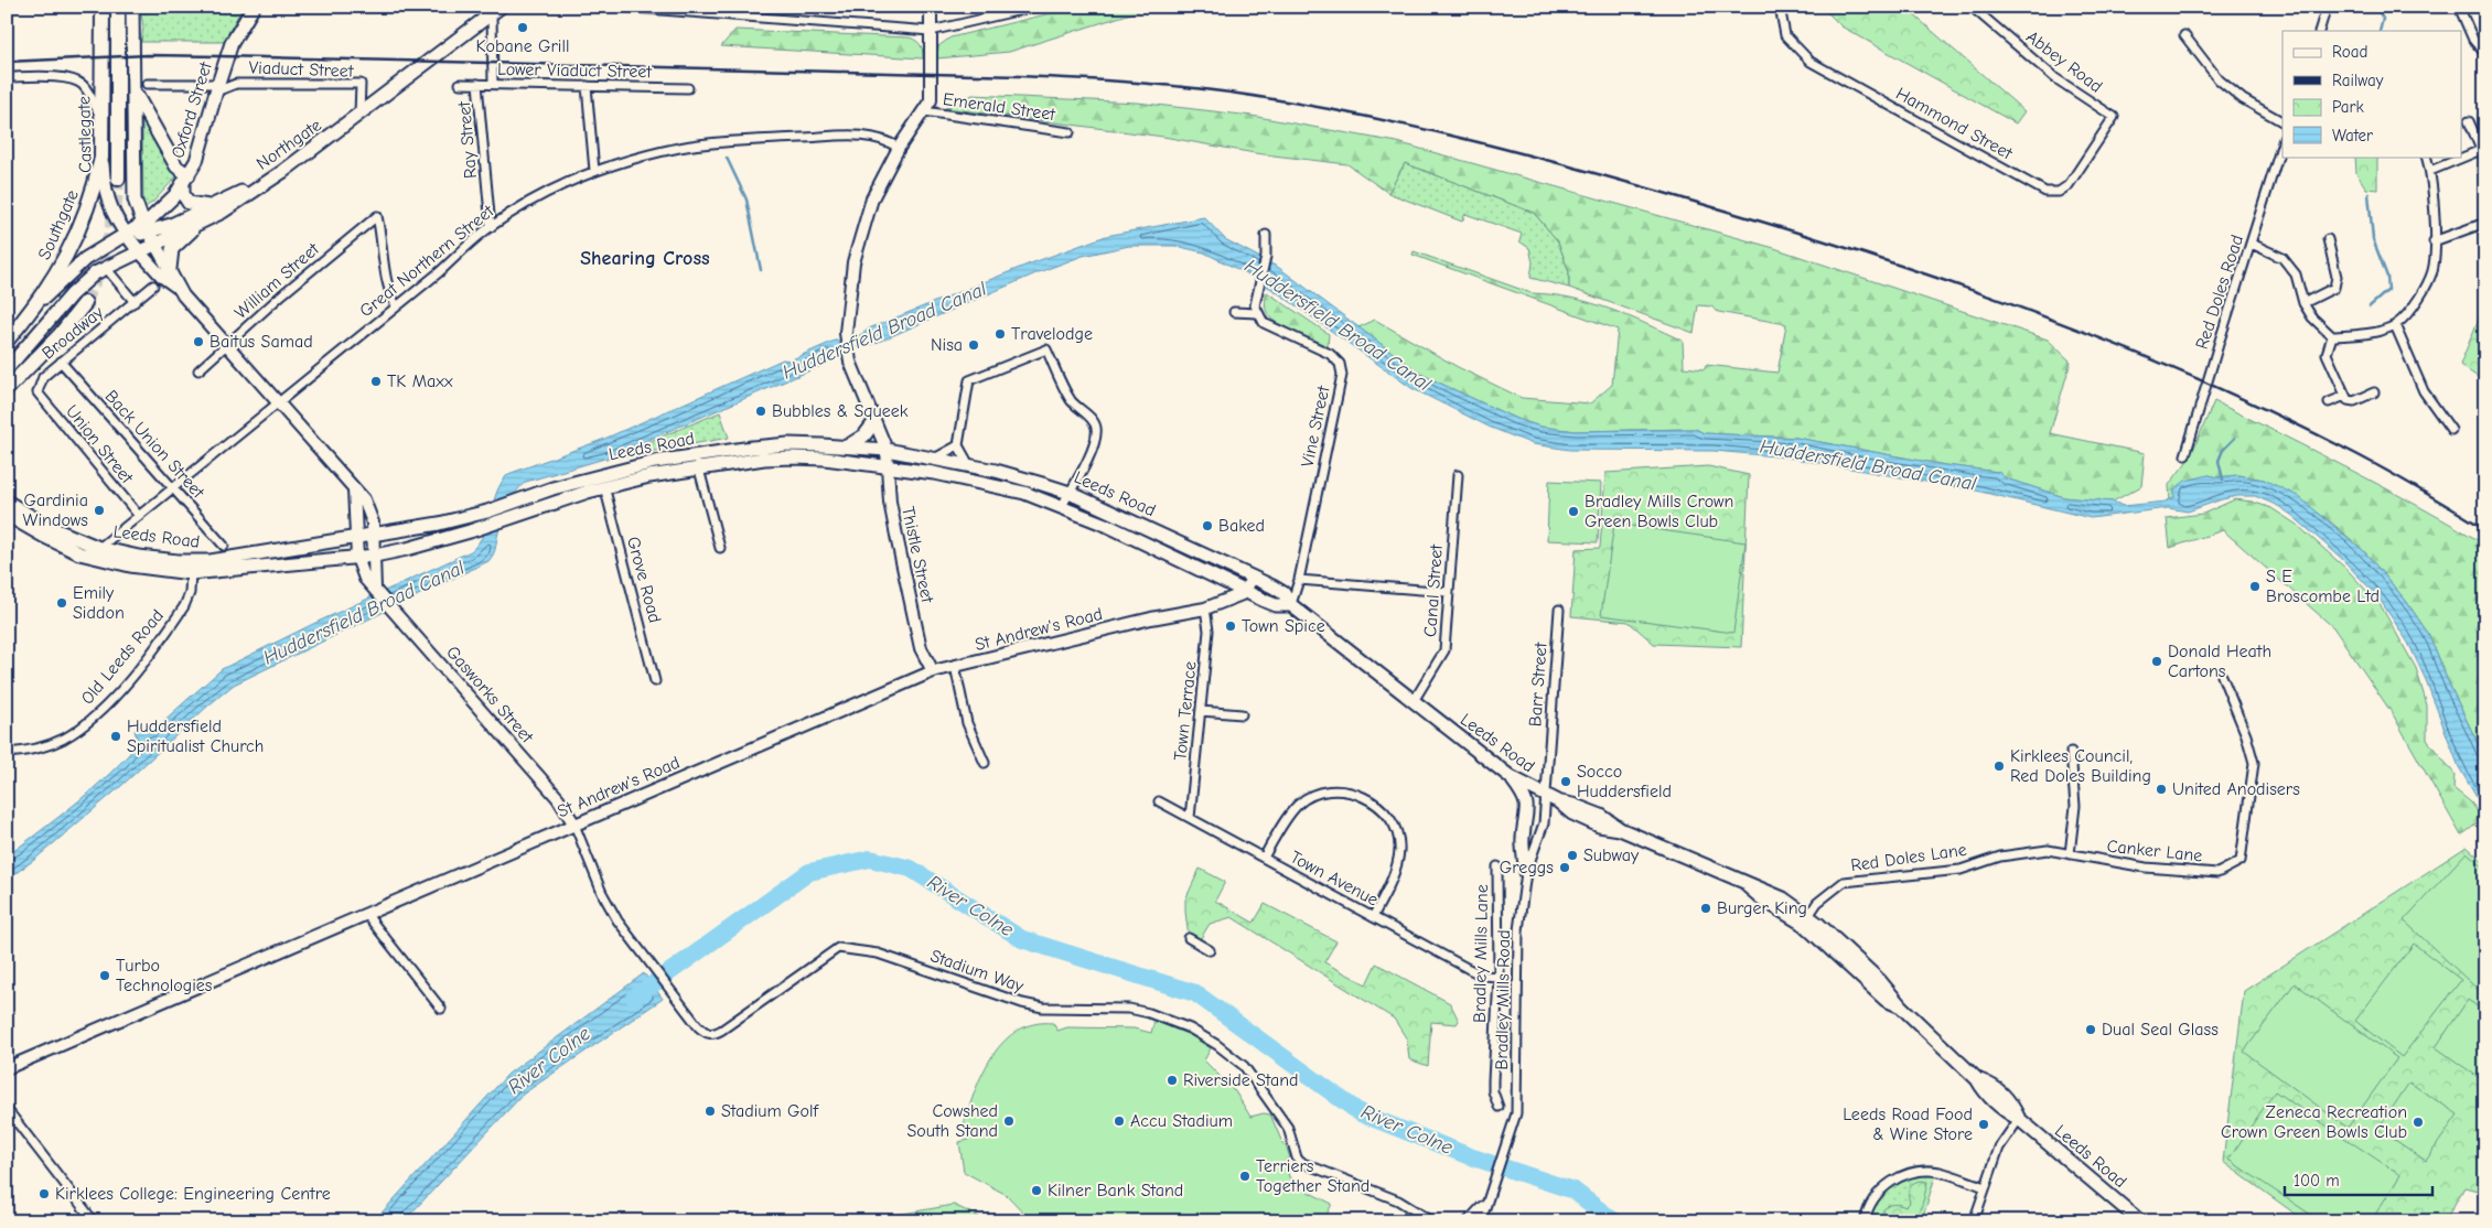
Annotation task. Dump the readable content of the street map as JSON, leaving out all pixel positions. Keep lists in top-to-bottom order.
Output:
{
  "streets": {
    "highway": ["Castlegate", "Southgate"],
    "main road": ["Oxford Street", "Northgate", "Leeds Road"],
    "street": [
      "Abbey Road",
      "Viaduct Street",
      "Lower Viaduct Street",
      "Emerald Street",
      "Hammond Street",
      "Ray Street",
      "Great Northern Street",
      "William Street",
      "Red Doles Road",
      "Broadway",
      "Vine Street",
      "Union Street",
      "Back Union Street",
      "Thistle Street",
      "Grove Road",
      "Canal Street",
      "St Andrew's Road",
      "Old Leeds Road",
      "Barr Street",
      "Gasworks Street",
      "Town Terrace",
      "Canker Lane",
      "Red Doles Lane",
      "Town Avenue",
      "Bradley Mills Lane",
      "Stadium Way",
      "Bradley Mills Road"
    ]
  },
  "crossings": [
    ["Abbey Road", "Hammond Street"],
    ["Viaduct Street", "Oxford Street"],
    ["Viaduct Street", "Northgate"],
    ["Lower Viaduct Street", "Ray Street"],
    ["Emerald Street", "Thistle Street"],
    ["Oxford Street", "Northgate"],
    ["Castlegate", "Northgate"],
    ["Castlegate", "Southgate"],
    ["Ray Street", "Northgate"],
    ["Ray Street", "Great Northern Street"],
    ["Great Northern Street", "William Street"],
    ["Great Northern Street", "Union Street"],
    ["Great Northern Street", "Back Union Street"],
    ["Great Northern Street", "Leeds Road"],
    ["Great Northern Street", "Thistle Street"],
    ["Broadway", "Union Street"],
    ["Broadway", "Back Union Street"],
    ["Vine Street", "Leeds Road"],
    ["Leeds Road", "Thistle Street"],
    ["Leeds Road", "Grove Road"],
    ["Leeds Road", "Canal Street"],
    ["Leeds Road", "St Andrew's Road"],
    ["Leeds Road", "Old Leeds Road"],
    ["Leeds Road", "Barr Street"],
    ["Leeds Road", "Gasworks Street"],
    ["Leeds Road", "Red Doles Lane"],
    ["Leeds Road", "Bradley Mills Road"],
    ["Thistle Street", "St Andrew's Road"],
    ["St Andrew's Road", "Gasworks Street"],
    ["St Andrew's Road", "Town Terrace"],
    ["St Andrew's Road", "Stadium Way"],
    ["Barr Street", "Bradley Mills Road"],
    ["Gasworks Street", "Stadium Way"],
    ["Town Terrace", "Town Avenue"],
    ["Canker Lane", "Red Doles Lane"],
    ["Town Avenue", "Bradley Mills Lane"]
  ],
  "districts": ["Shearing Cross"],
  "water": ["Huddersfield Broad Canal", "River Colne"],
  "places": [
    "Kobane Grill",
    "Travelodge",
    "Baitus Samad",
    "Nisa",
    "TK Maxx",
    "Bubbles & Squeek",
    "Gardinia Windows",
    "Bradley Mills Crown Green Bowls Club",
    "Baked",
    "S E Broscombe Ltd",
    "Emily Siddon",
    "Town Spice",
    "Donald Heath Cartons",
    "Huddersfield Spiritualist Church",
    "Kirklees Council, Red Doles Building",
    "Socco Huddersfield",
    "United Anodisers",
    "Subway",
    "Greggs",
    "Burger King",
    "Turbo Technologies",
    "Dual Seal Glass",
    "Riverside Stand",
    "Stadium Golf",
    "Cowshed South Stand",
    "Accu Stadium",
    "Zeneca Recreation Crown Green Bowls Club",
    "Leeds Road Food & Wine Store",
    "Terriers Together Stand",
    "Kilner Bank Stand",
    "Kirklees College: Engineering Centre"
  ],
  "legend": [
    "Road",
    "Railway",
    "Park",
    "Water"
  ],
  "scale_bar": "100 m"
}
